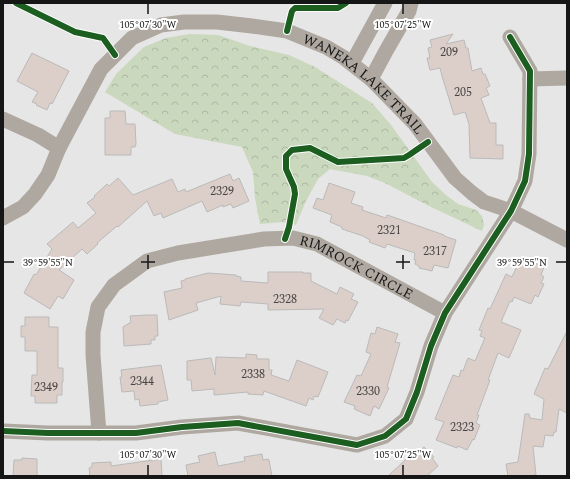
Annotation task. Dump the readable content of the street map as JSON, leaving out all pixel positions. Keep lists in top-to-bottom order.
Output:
{
  "streets": {
    "street": ["WANEKA LAKE TRAIL", "RIMROCK CIRCLE"]
  },
  "house_numbers": [
    "209",
    "205",
    "2329",
    "2321",
    "2317",
    "2328",
    "2338",
    "2344",
    "2349",
    "2330",
    "2323"
  ],
  "coordinates": ["105°07'30\"W", "105°07'25\"W", "39°59'55\"N"]
}
